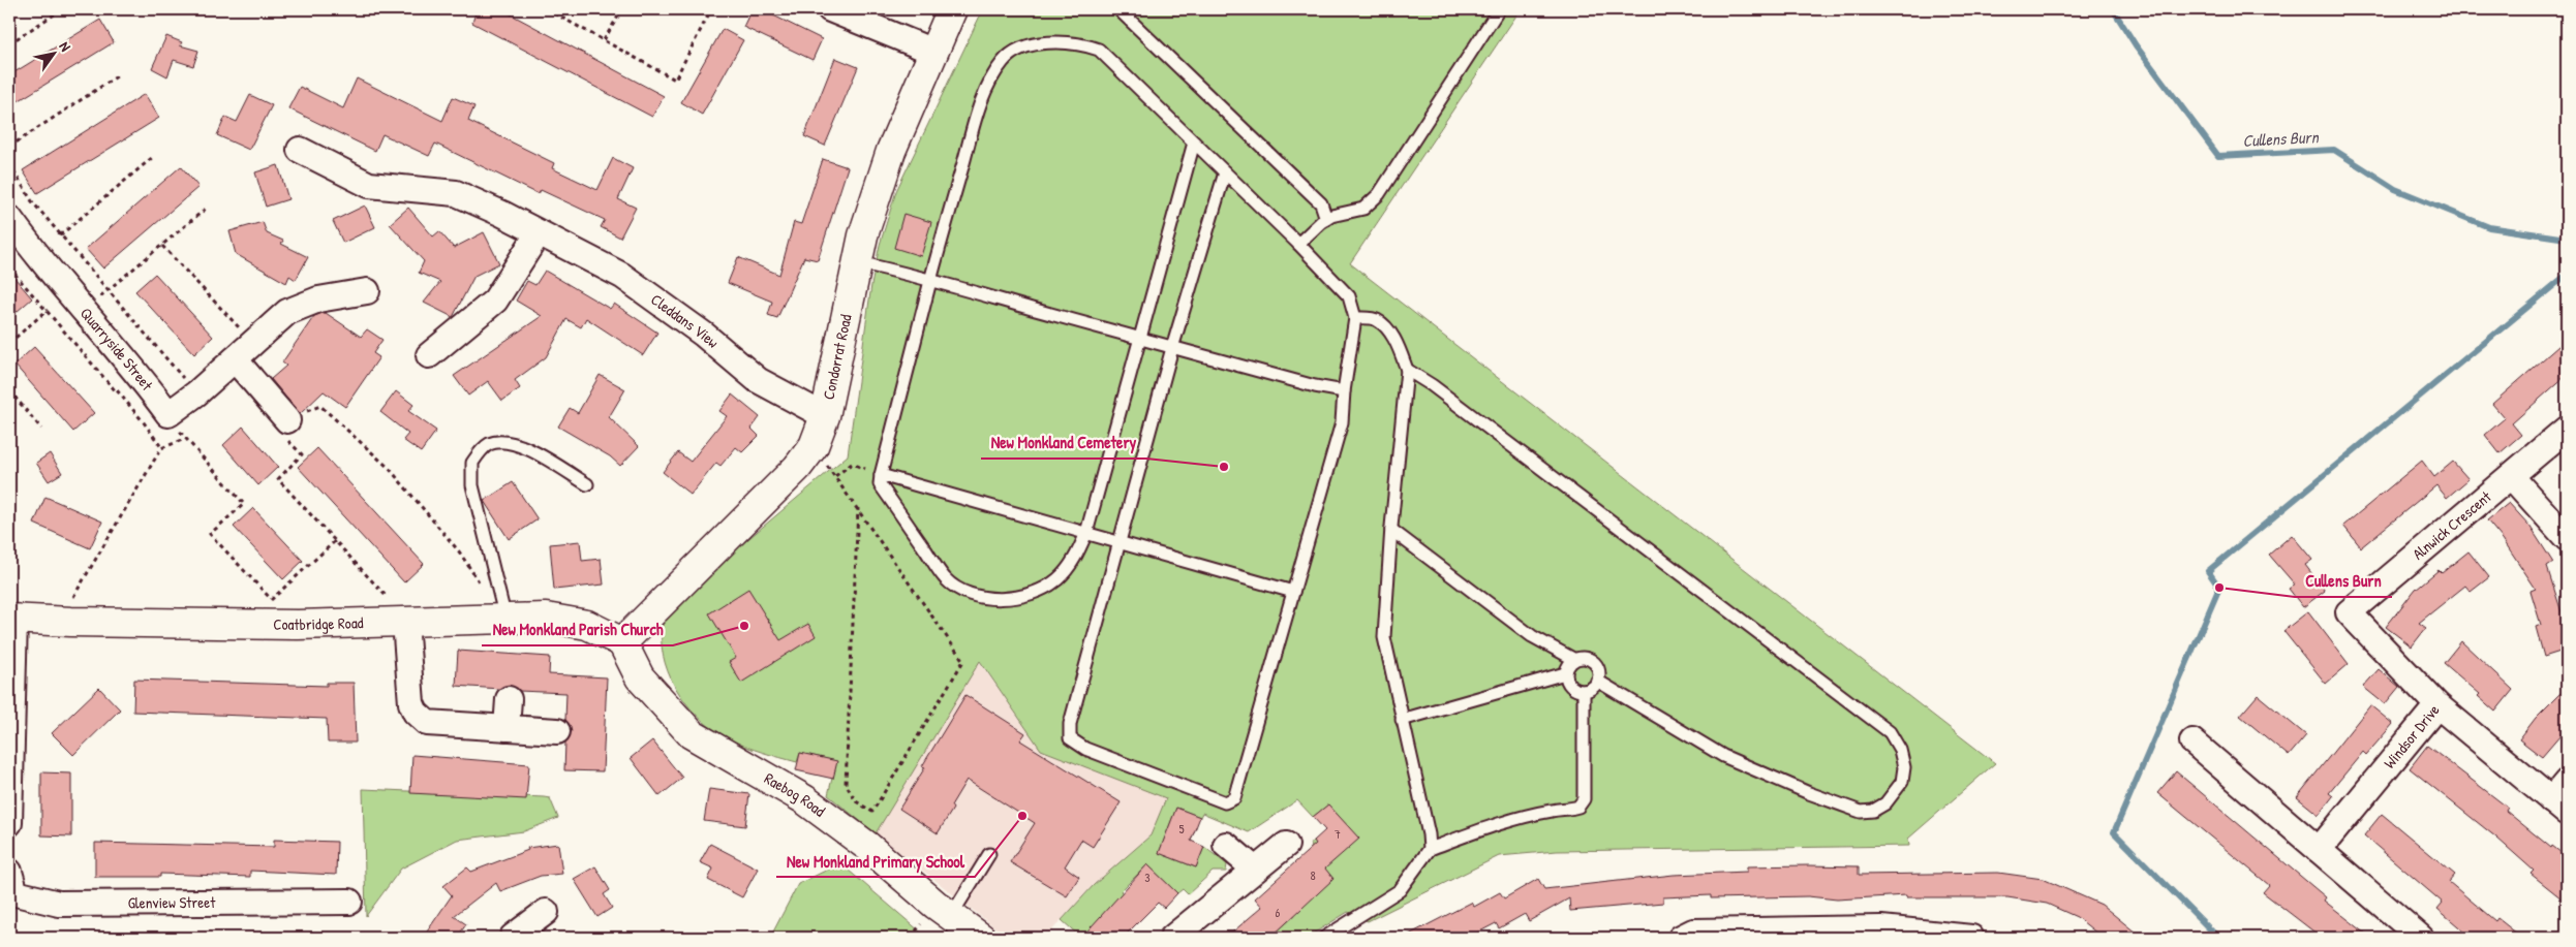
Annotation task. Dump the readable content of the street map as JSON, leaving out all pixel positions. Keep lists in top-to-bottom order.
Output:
{
  "streets": {
    "main road": ["Condorrat Road", "Coatbridge Road", "Raebog Road"],
    "street": [
      "Cleddans View",
      "Quarryside Street",
      "Alnwick Crescent",
      "Windsor Drive",
      "Glenview Street"
    ]
  },
  "crossings": [
    ["Cleddans View", "Condorrat Road"],
    ["Condorrat Road", "Coatbridge Road"],
    ["Condorrat Road", "Raebog Road"],
    ["Alnwick Crescent", "Windsor Drive"],
    ["Coatbridge Road", "Raebog Road"]
  ],
  "water": ["Cullens Burn"],
  "places": [
    "New Monkland Cemetery",
    "Cullens Burn",
    "New Monkland Parish Church",
    "New Monkland Primary School"
  ],
  "house_numbers": [
    "5",
    "7",
    "8",
    "3",
    "6"
  ],
  "north": "top right"
}
